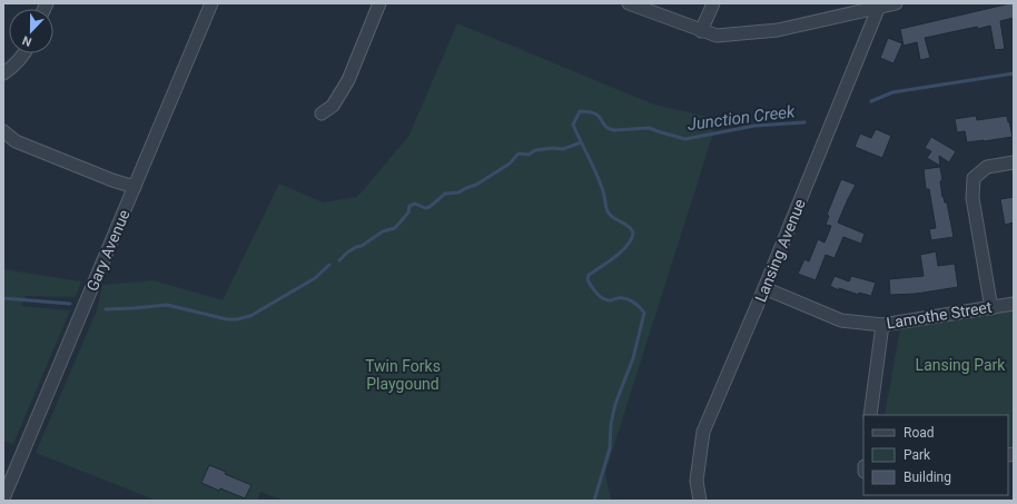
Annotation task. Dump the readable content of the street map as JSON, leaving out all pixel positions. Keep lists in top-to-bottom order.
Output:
{
  "streets": {
    "street": ["Gary Avenue", "Lansing Avenue", "Lamothe Street"]
  },
  "crossings": [
    ["Lansing Avenue", "Lamothe Street"]
  ],
  "water": ["Junction Creek"],
  "parks": ["Lansing Park", "Twin Forks Playgound"],
  "legend": ["Road", "Park", "Building"],
  "north": "bottom"
}
